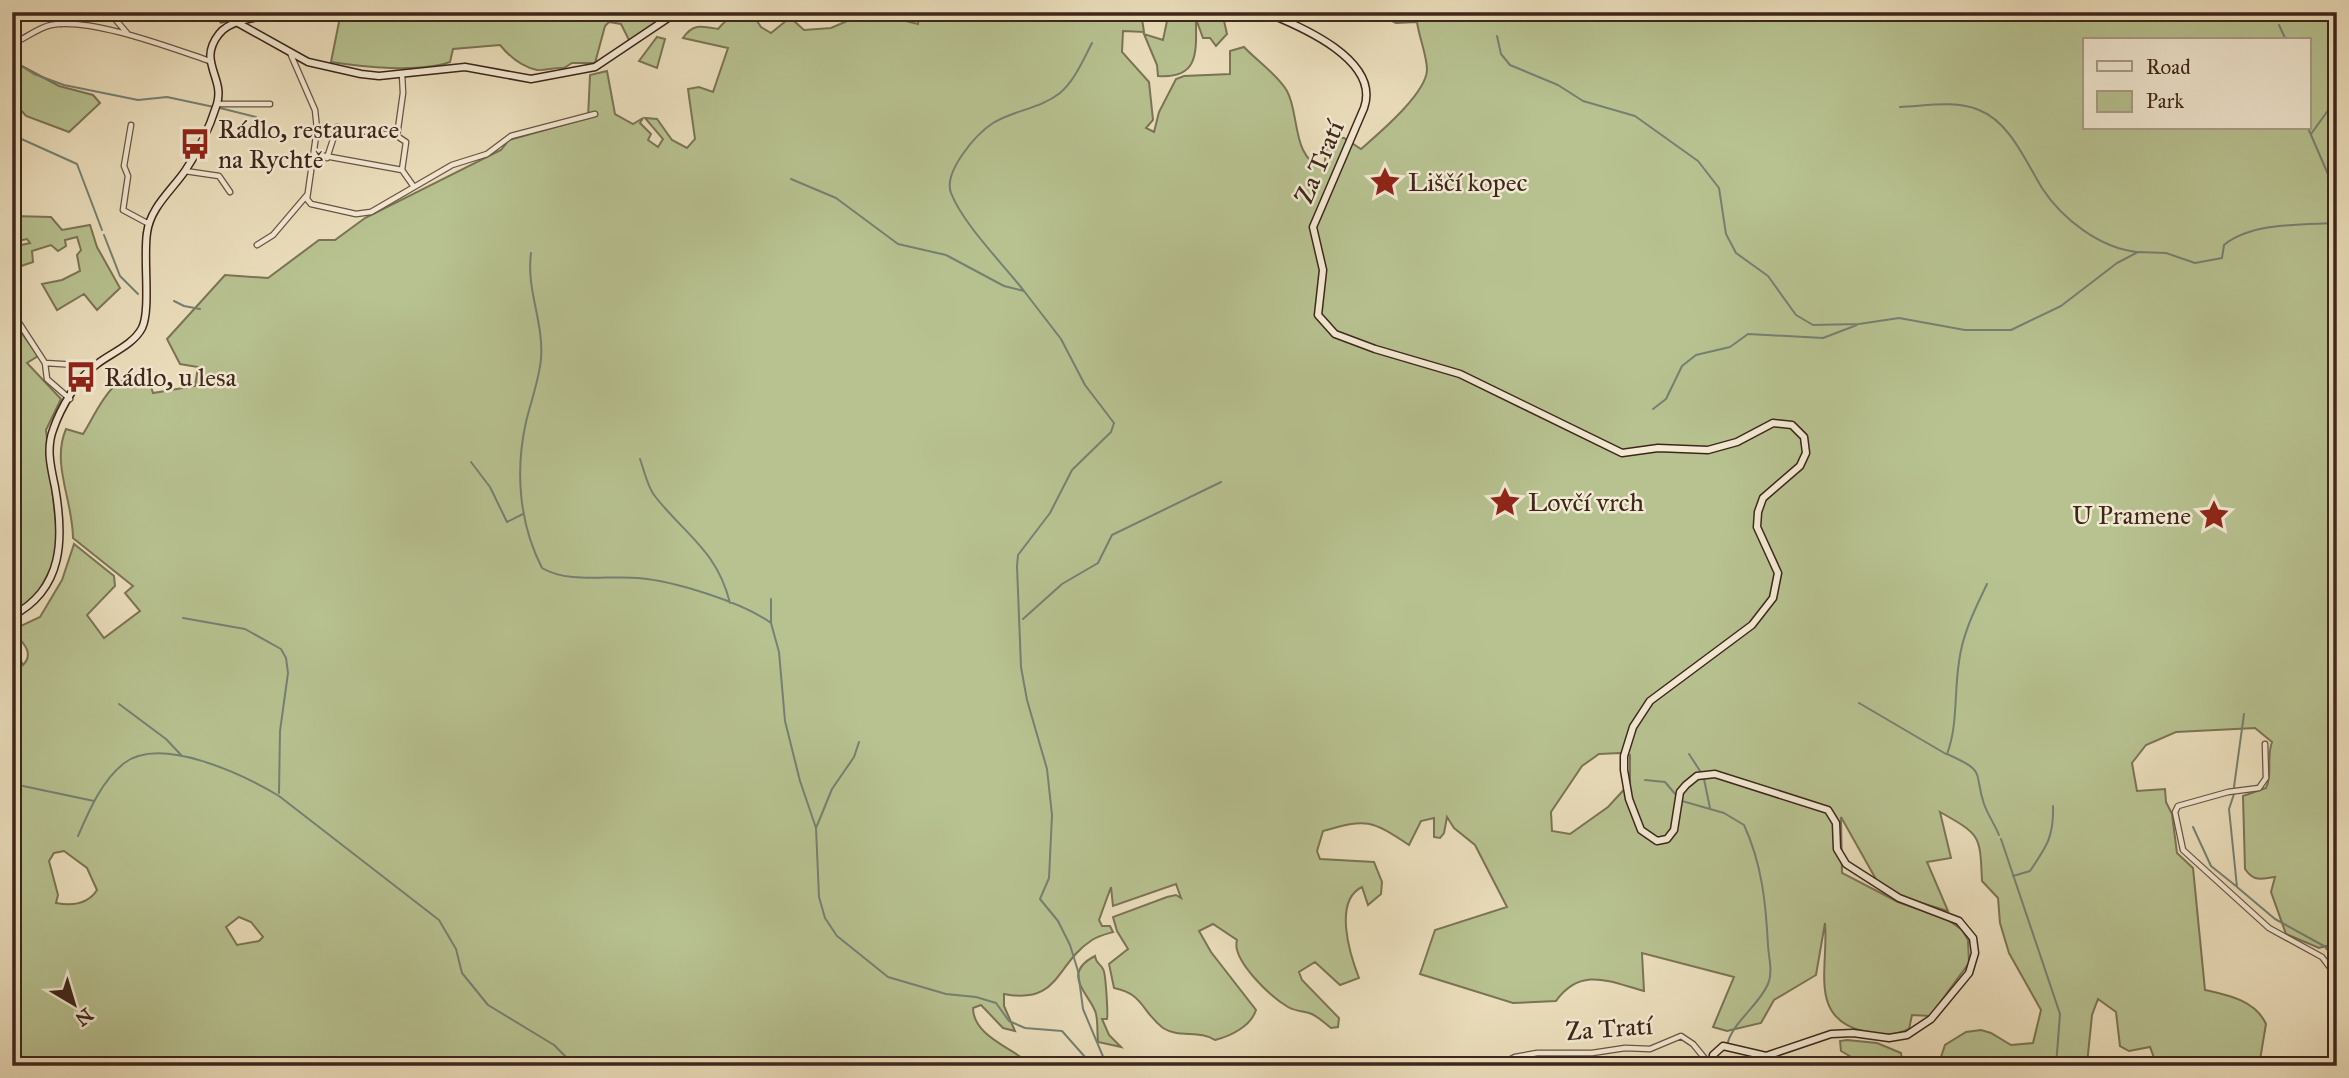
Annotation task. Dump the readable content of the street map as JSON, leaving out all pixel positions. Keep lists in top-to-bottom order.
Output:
{
  "streets": {
    "street": ["Za Tratí"]
  },
  "places": {
    "bus stop": ["Rádlo, restaurace na Rychtě", "Rádlo, u lesa"],
    "place": ["Liščí kopec", "Lovčí vrch", "U Pramene"]
  },
  "legend": ["Road", "Park"],
  "north": "bottom right"
}
